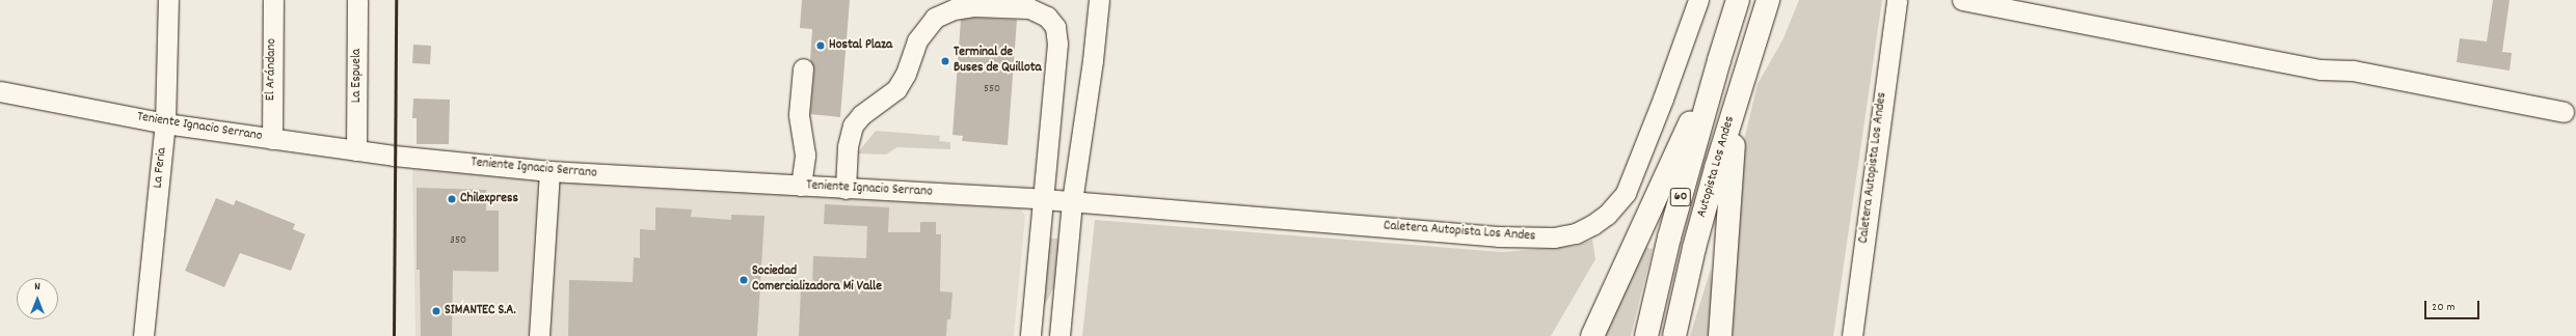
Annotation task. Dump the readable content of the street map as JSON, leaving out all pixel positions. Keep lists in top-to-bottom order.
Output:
{
  "streets": {
    "highway": ["Autopista Los Andes", "60"],
    "street": [
      "El Arándano",
      "La Espuela",
      "Teniente Ignacio Serrano",
      "La Feria",
      "Caletera Autopista Los Andes"
    ]
  },
  "crossings": [
    ["El Arándano", "Teniente Ignacio Serrano"],
    ["La Espuela", "Teniente Ignacio Serrano"],
    ["Teniente Ignacio Serrano", "La Feria"],
    ["Teniente Ignacio Serrano", "Caletera Autopista Los Andes"]
  ],
  "places": [
    "Hostal Plaza",
    "Terminal de Buses de Quillota",
    "Chilexpress",
    "Sociedad Comercializadora Mi Valle",
    "SIMANTEC S.A."
  ],
  "house_numbers": ["550", "350"],
  "scale_bar": "20 m",
  "north": "top"
}
